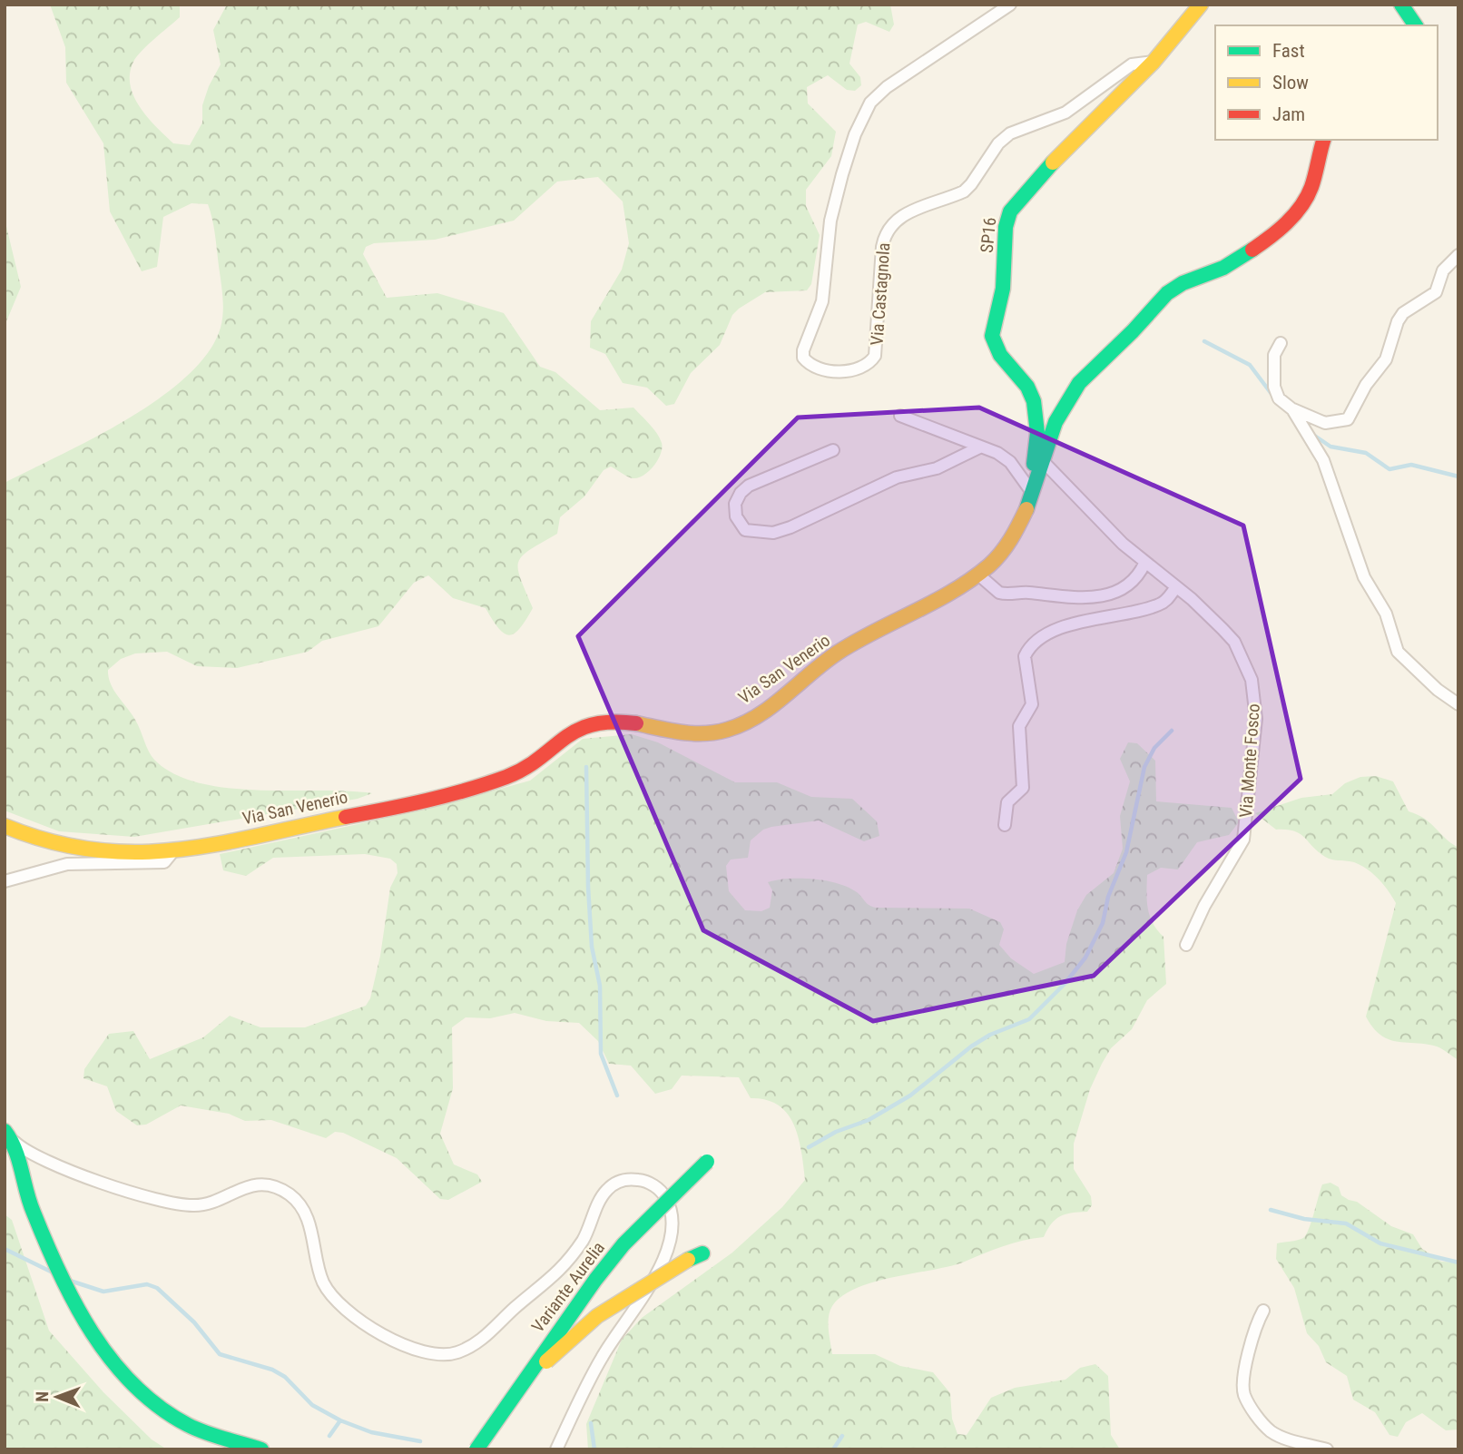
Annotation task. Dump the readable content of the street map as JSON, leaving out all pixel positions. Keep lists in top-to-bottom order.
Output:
{
  "streets": {
    "main road": ["SP16", "Via San Venerio", "Variante Aurelia"],
    "street": ["Via Castagnola", "Via Monte Fosco"]
  },
  "crossings": [
    ["SP16", "Via Castagnola"],
    ["SP16", "Via San Venerio"],
    ["Via San Venerio", "Via Monte Fosco"]
  ],
  "legend": ["Fast", "Slow", "Jam"],
  "north": "left"
}
